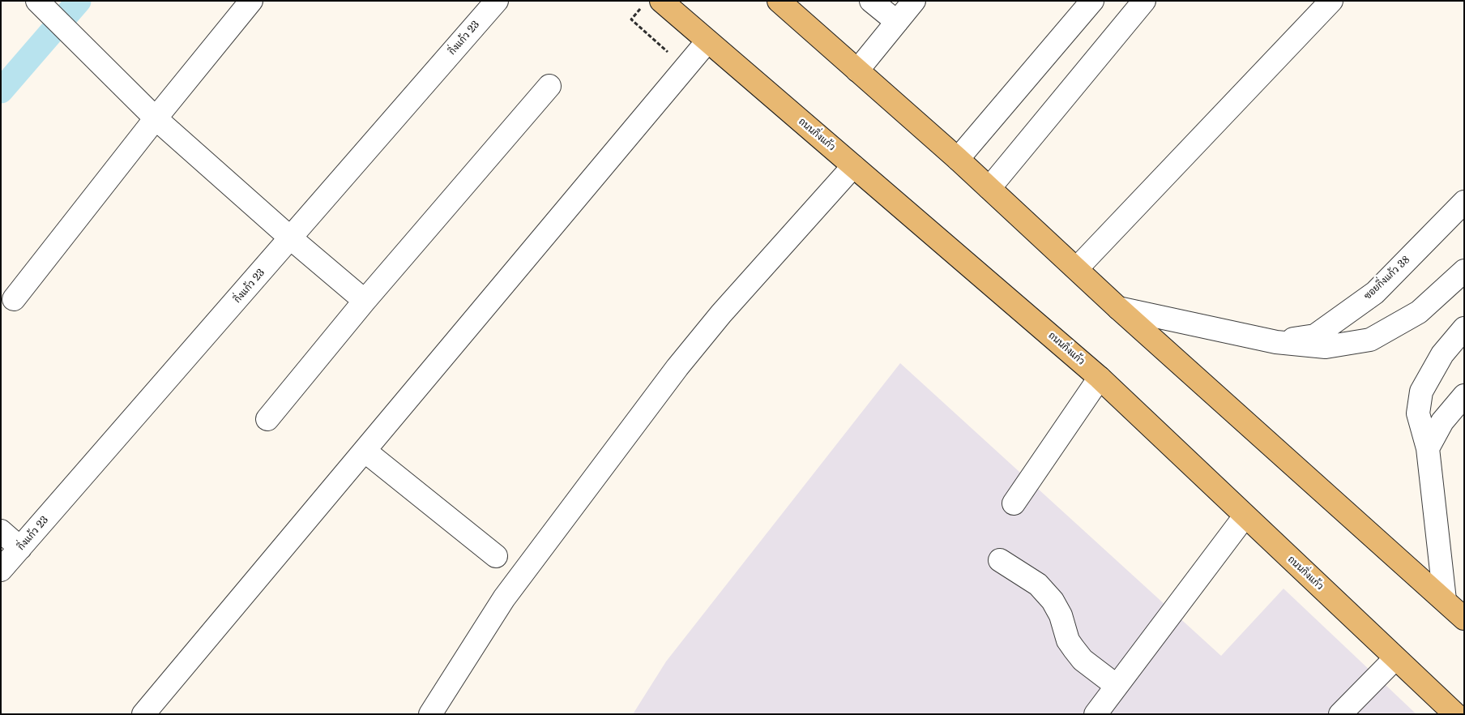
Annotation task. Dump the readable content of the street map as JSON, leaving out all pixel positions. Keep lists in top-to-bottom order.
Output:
{
  "streets": {
    "main road": ["ถนนกิ่งแก้ว"],
    "street": ["กิ่งแก้ว 23", "ซอยกิ่งแก้ว 38"]
  }
}
